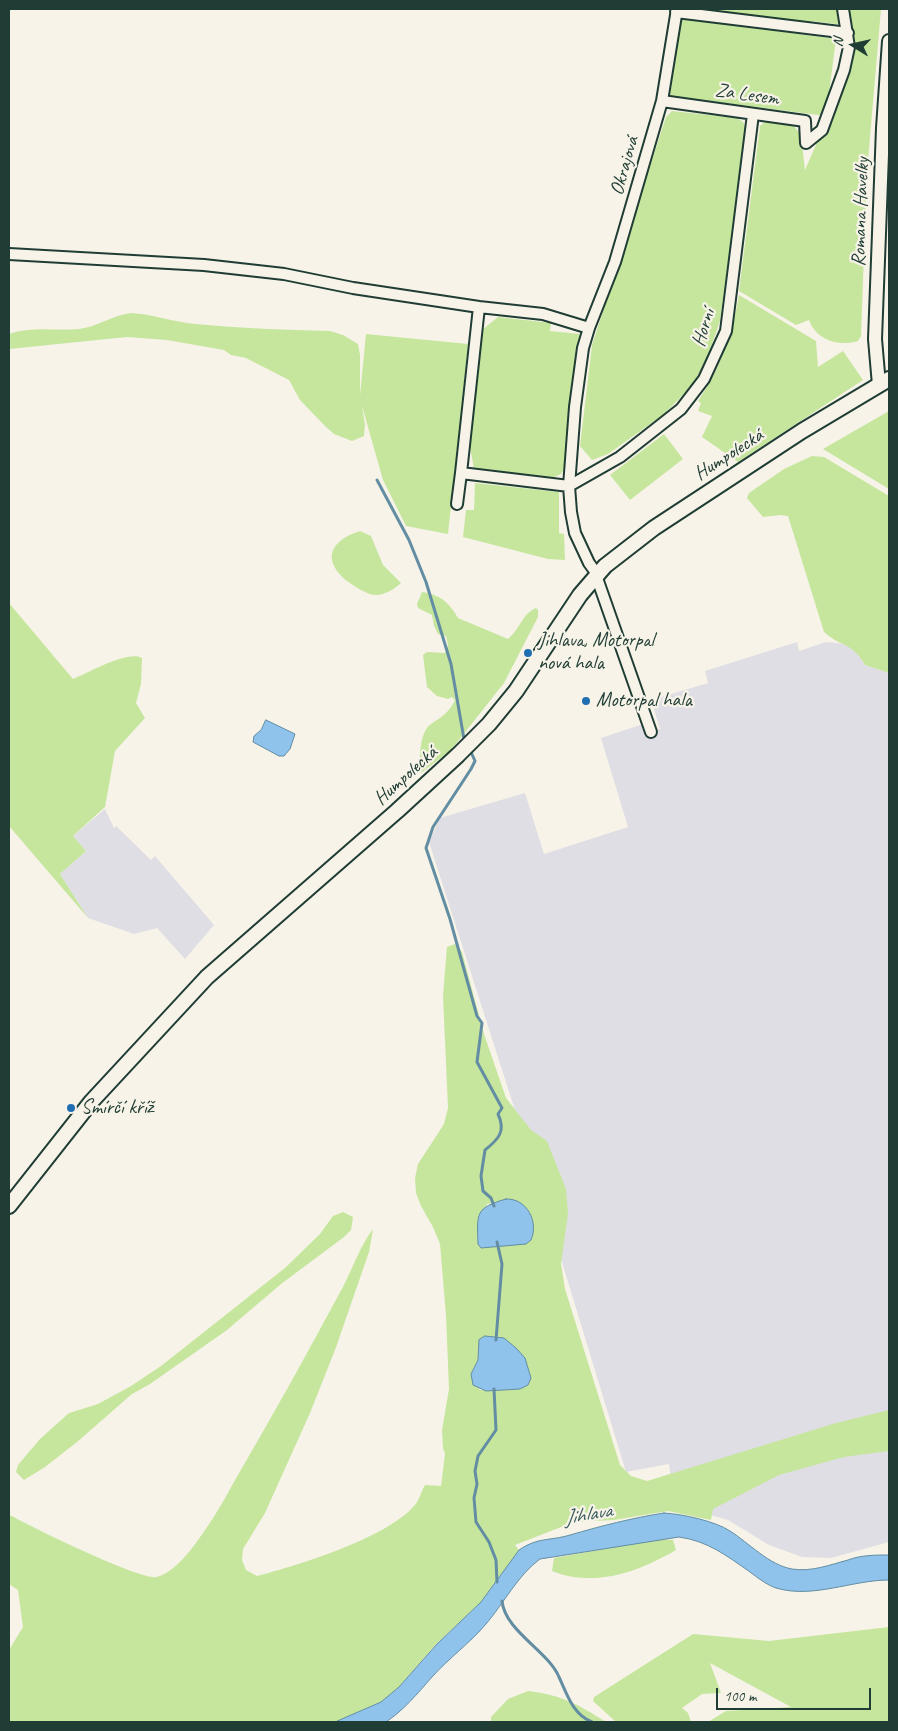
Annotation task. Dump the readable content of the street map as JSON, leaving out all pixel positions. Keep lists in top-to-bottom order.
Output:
{
  "streets": {
    "main road": ["Humpolecká"],
    "street": [
      "Za Lesem",
      "Okrajová",
      "Romana Havelky",
      "Horní"
    ]
  },
  "crossings": [
    ["Za Lesem", "Okrajová"],
    ["Za Lesem", "Horní"],
    ["Okrajová", "Horní"],
    ["Okrajová", "Humpolecká"],
    ["Romana Havelky", "Humpolecká"]
  ],
  "water": ["Jihlava"],
  "places": ["Jihlava, Motorpal nová hala", "Motorpal hala", "Smírčí kříž"],
  "scale_bar": "100 m",
  "north": "left"
}
